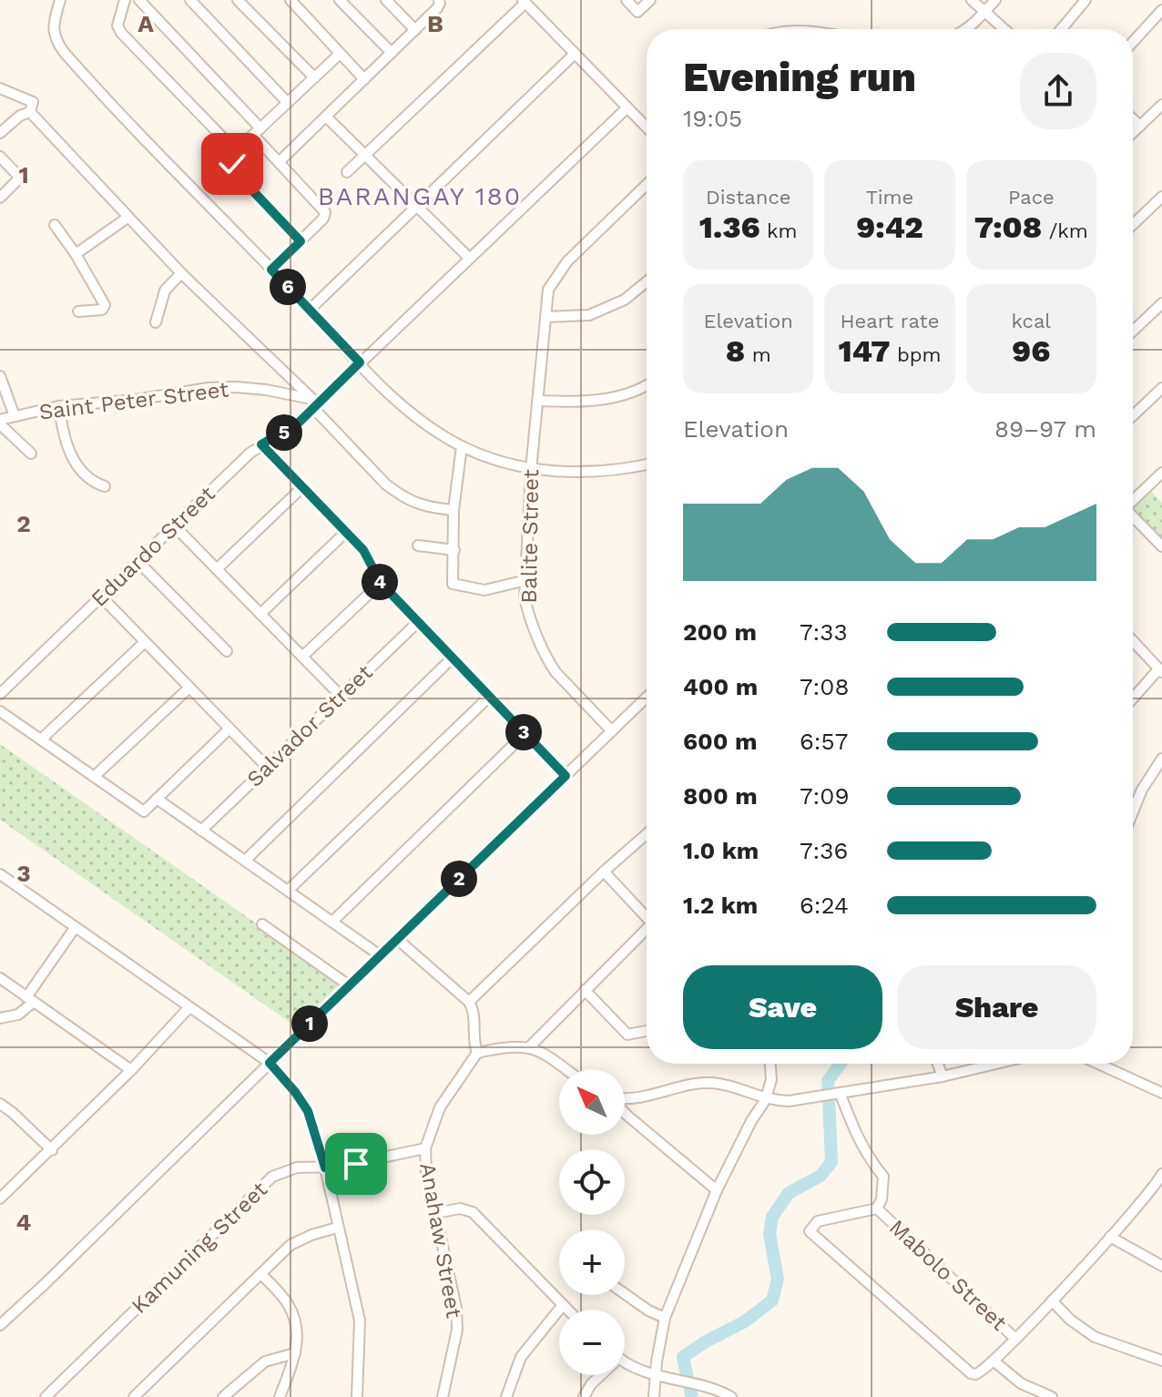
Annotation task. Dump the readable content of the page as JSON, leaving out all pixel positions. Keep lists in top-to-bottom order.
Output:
{
  "streets": {
    "street": [
      "Saint Peter Street",
      "Balite Street",
      "Eduardo Street",
      "Salvador Street",
      "Anahaw Street",
      "Kamuning Street",
      "Mabolo Street"
    ]
  },
  "crossings": [
    ["Saint Peter Street", "Eduardo Street"],
    ["Anahaw Street", "Kamuning Street"]
  ],
  "districts": ["BARANGAY 180"],
  "north": "top left",
  "page": {
    "heading": ["Evening run", "19:05"],
    "stats": [
      ["Distance", "1.36 km"],
      ["Time", "9:42"],
      ["Pace", "7:08 /km"],
      ["Elevation", "8 m"],
      ["Heart rate", "147 bpm"],
      ["kcal", "96"]
    ],
    "pins": [
      "6",
      "5",
      "4",
      "3",
      "2",
      "1"
    ],
    "chart": ["Elevation", "89–97 m"],
    "list": [
      {
        "name": "200 m",
        "note": "7:33"
      },
      {
        "name": "400 m",
        "note": "7:08"
      },
      {
        "name": "600 m",
        "note": "6:57"
      },
      {
        "name": "800 m",
        "note": "7:09"
      },
      {
        "name": "1.0 km",
        "note": "7:36"
      },
      {
        "name": "1.2 km",
        "note": "6:24"
      }
    ],
    "buttons": ["Save", "Share"],
    "map_buttons": ["+", "−"]
  },
  "grid": {
    "columns": ["A", "B"],
    "rows": [
      "1",
      "2",
      "3",
      "4"
    ]
  }
}
